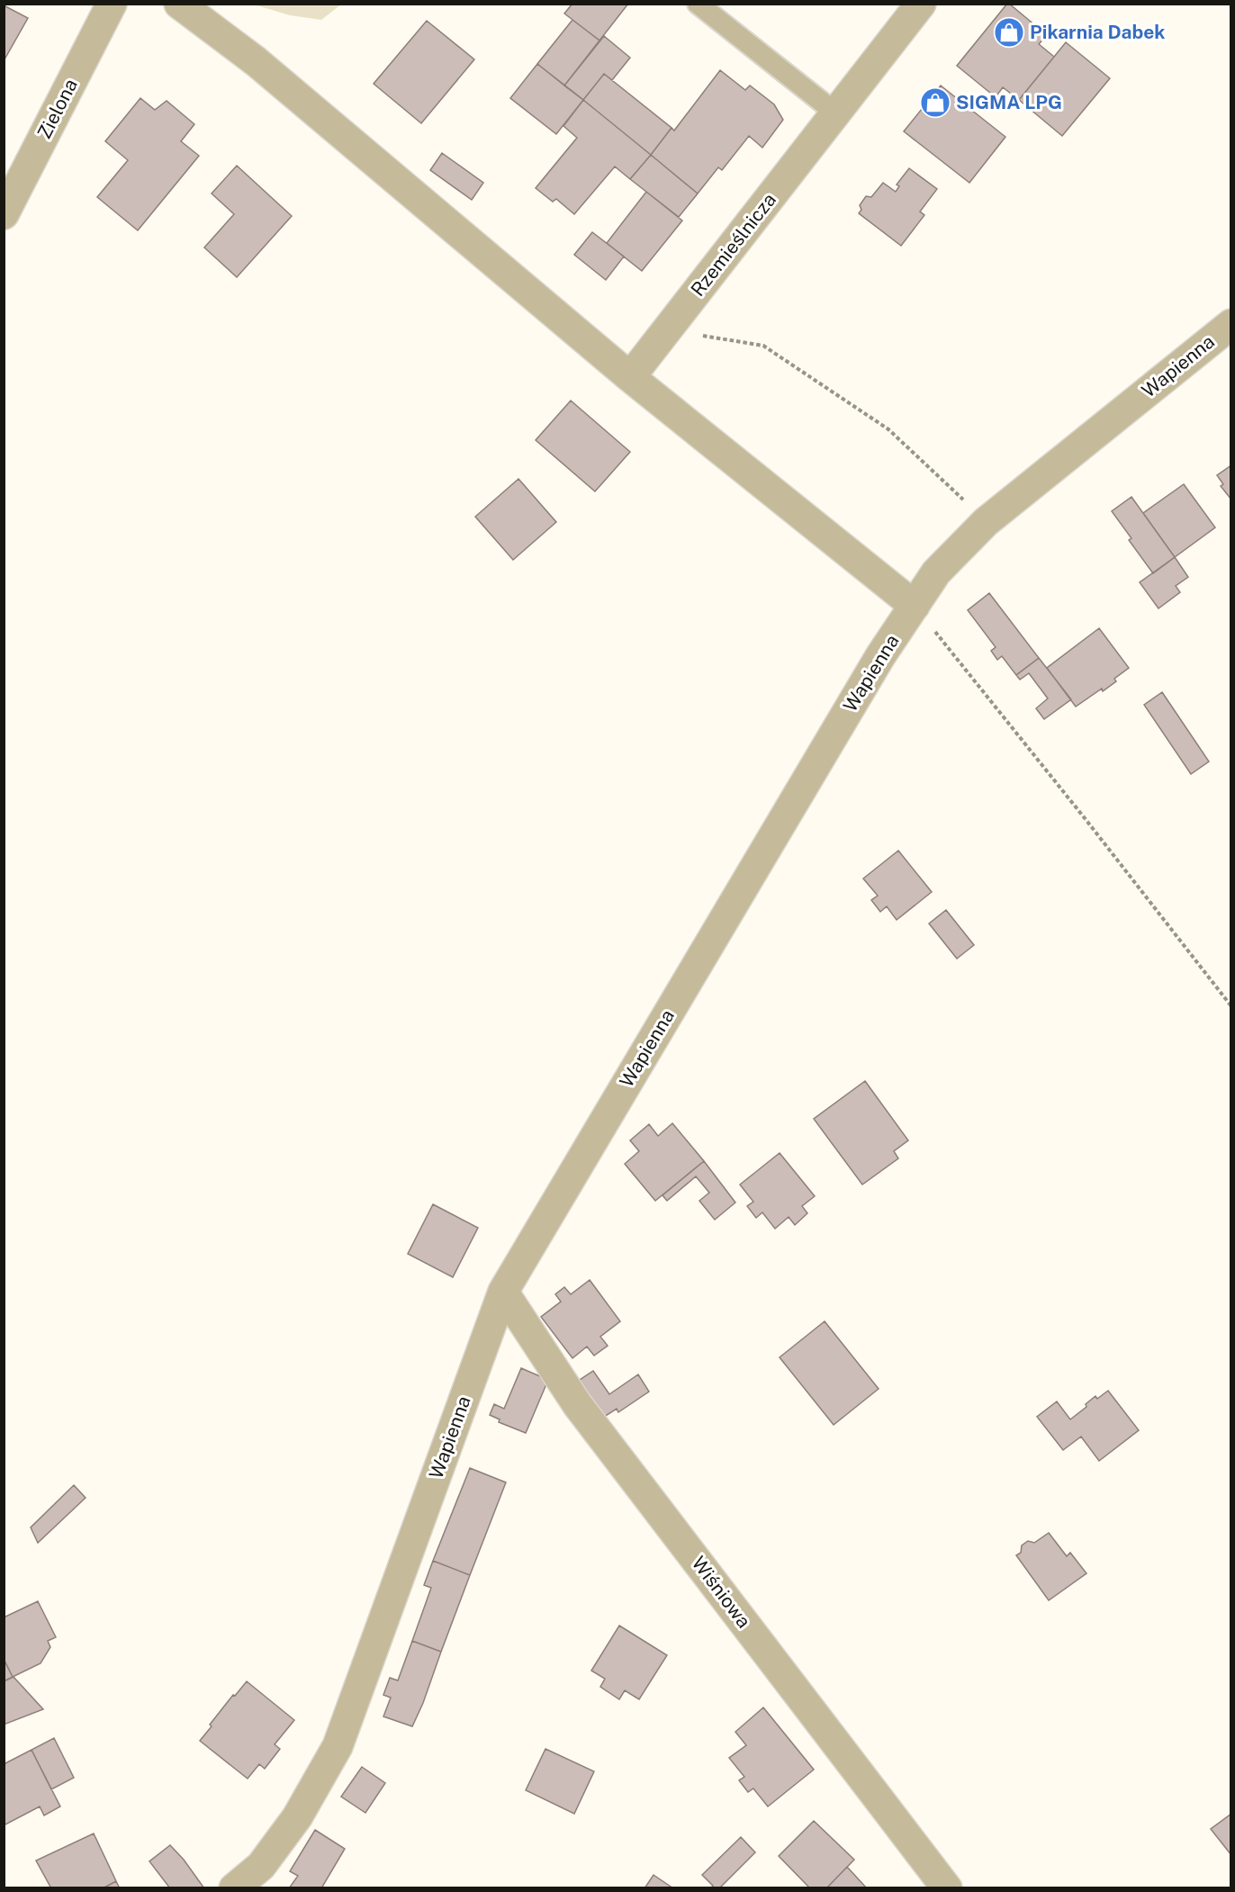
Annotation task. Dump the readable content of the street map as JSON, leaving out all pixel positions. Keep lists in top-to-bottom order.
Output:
{
  "streets": {
    "street": [
      "Zielona",
      "Rzemieślnicza",
      "Wapienna",
      "Wiśniowa"
    ]
  },
  "crossings": [
    ["Wapienna", "Wiśniowa"]
  ],
  "places": {
    "shop": ["Pikarnia Dabek", "SIGMA LPG"]
  }
}
